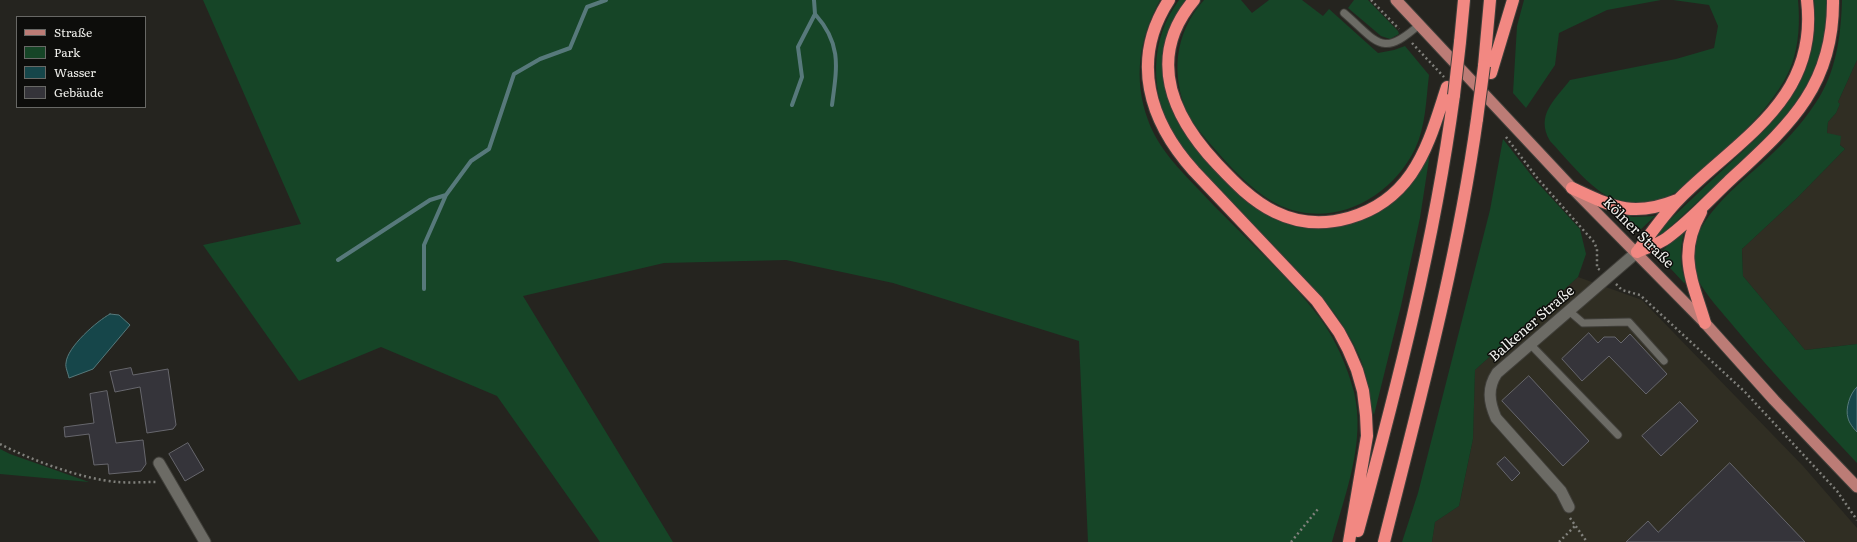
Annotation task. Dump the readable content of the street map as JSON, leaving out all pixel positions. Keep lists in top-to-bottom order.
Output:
{
  "streets": {
    "main road": ["Kölner Straße"],
    "street": ["Balkener Straße"]
  },
  "crossings": [
    ["Kölner Straße", "Balkener Straße"]
  ],
  "legend": [
    "Straße",
    "Park",
    "Wasser",
    "Gebäude"
  ]
}
